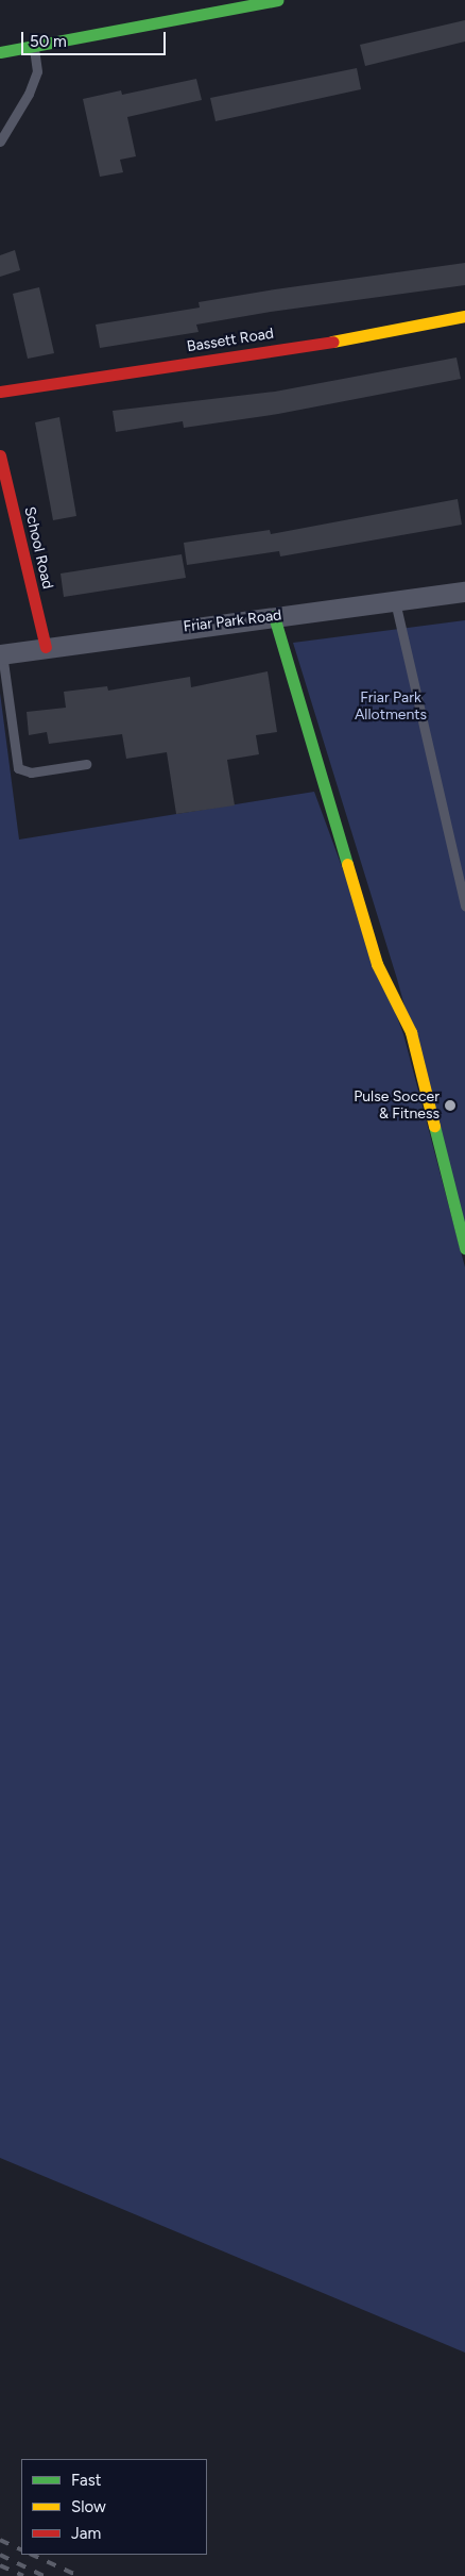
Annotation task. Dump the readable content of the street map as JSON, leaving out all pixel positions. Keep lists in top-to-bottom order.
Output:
{
  "streets": {
    "street": ["Bassett Road", "School Road", "Friar Park Road"]
  },
  "crossings": [
    ["School Road", "Friar Park Road"]
  ],
  "parks": ["Friar Park Allotments"],
  "places": ["Pulse Soccer & Fitness"],
  "legend": ["Fast", "Slow", "Jam"],
  "scale_bar": "50 m"
}
